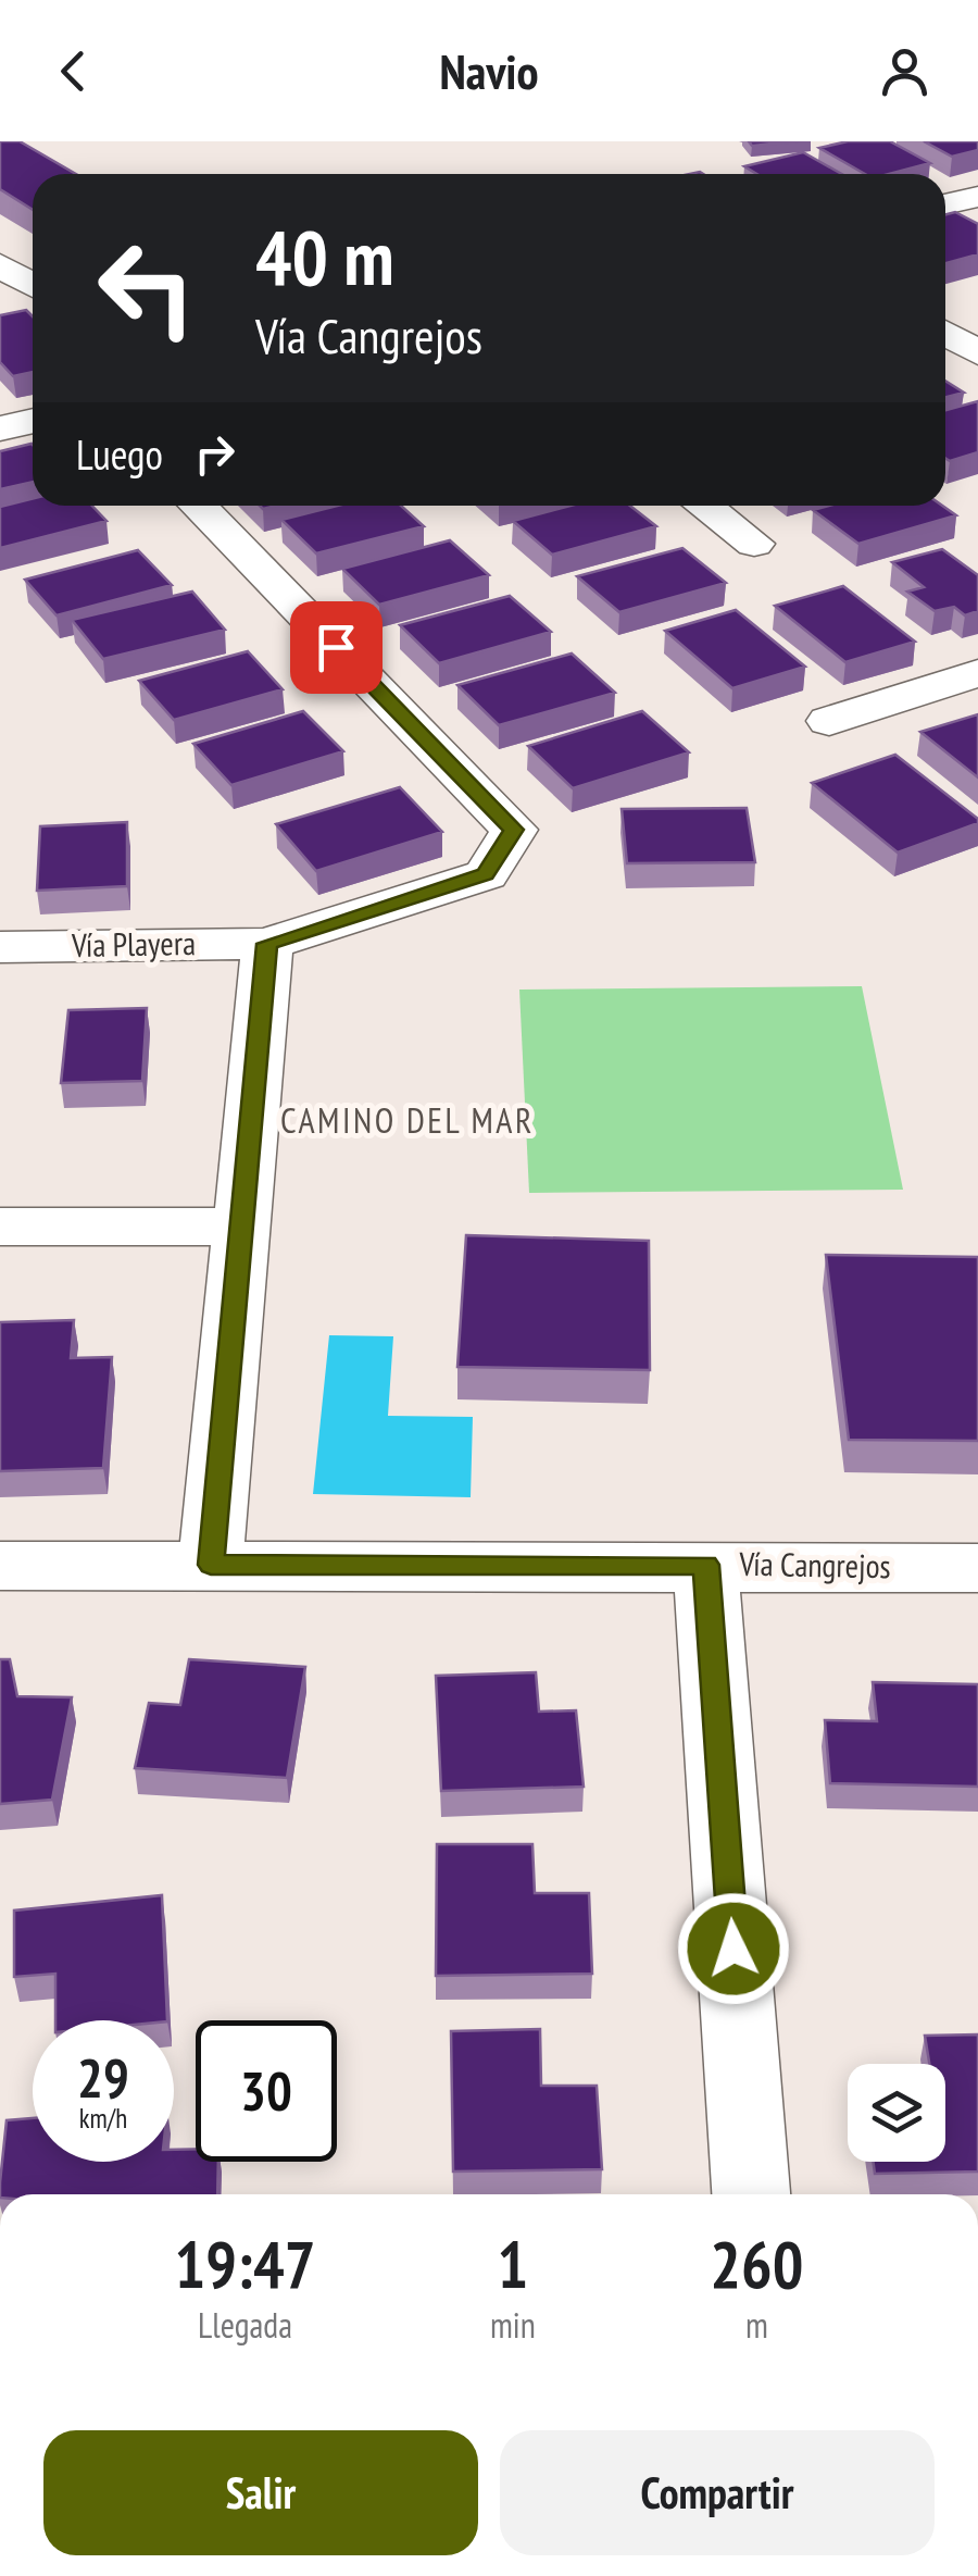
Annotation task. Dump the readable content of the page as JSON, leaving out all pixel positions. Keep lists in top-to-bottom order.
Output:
{
  "streets": {
    "street": ["Vía Playera", "Vía Cangrejos"]
  },
  "districts": ["CAMINO DEL MAR"],
  "page": {
    "header": "Navio",
    "turn": ["40 m", "Vía Cangrejos"],
    "then": "Luego",
    "speed": "29 km/h",
    "limit": "30",
    "eta": [
      "19:47",
      "Llegada",
      "1",
      "min",
      "260",
      "m"
    ],
    "buttons": ["Salir", "Compartir"]
  }
}
